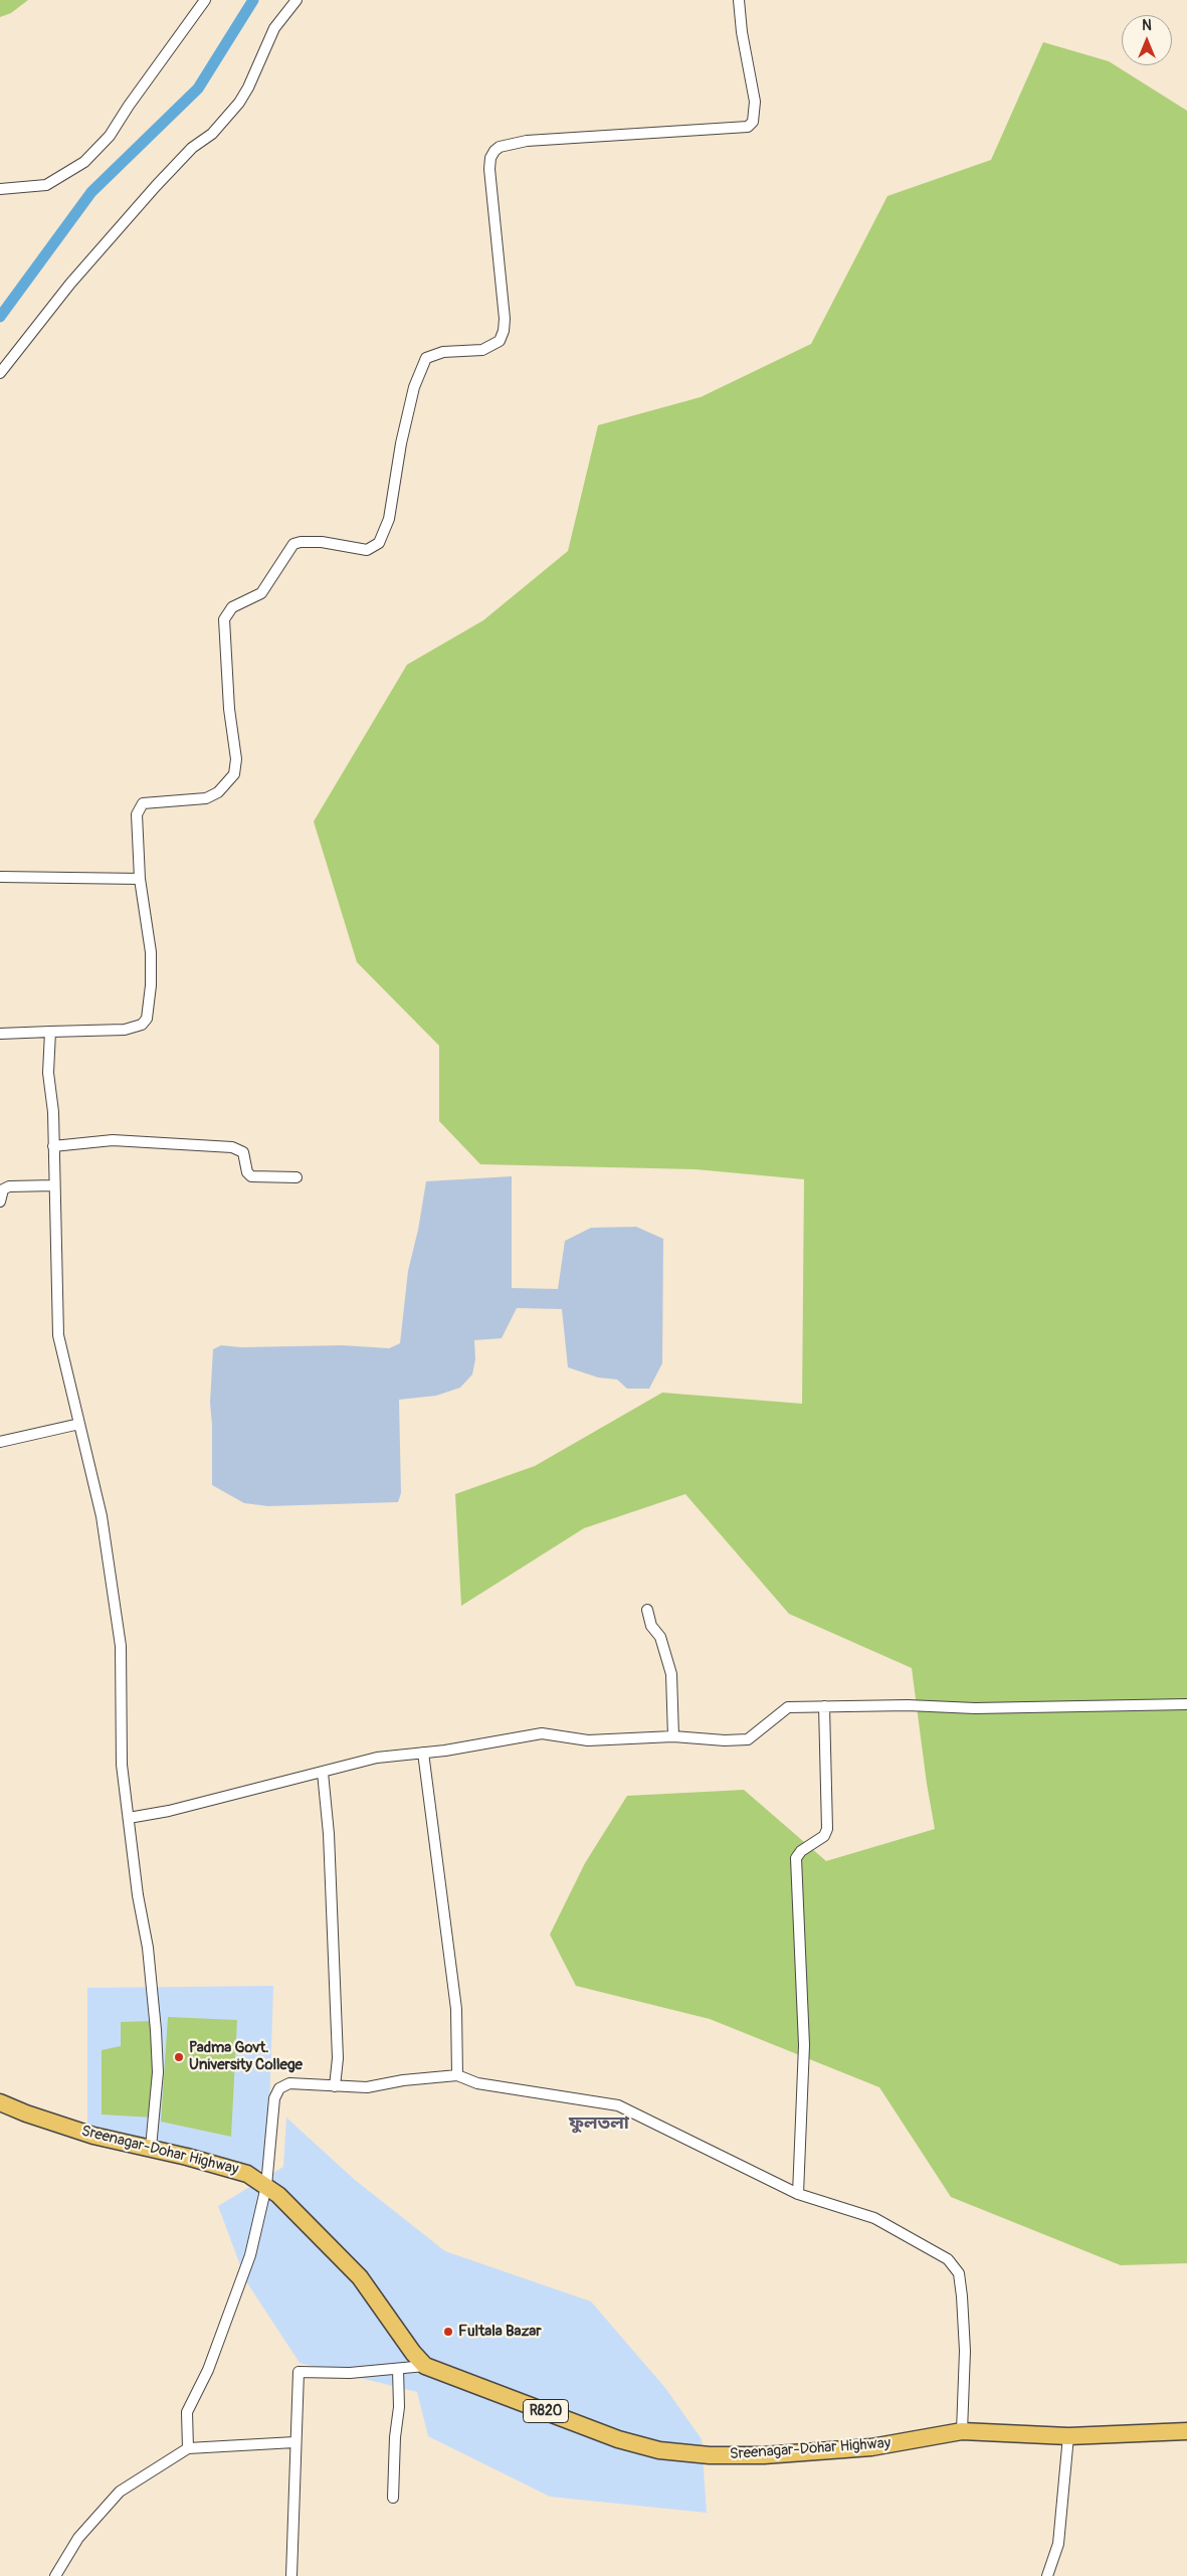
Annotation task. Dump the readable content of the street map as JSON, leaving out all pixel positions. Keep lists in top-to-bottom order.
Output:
{
  "streets": {
    "main road": ["Sreenagar-Dohar Highway", "R820"]
  },
  "districts": ["ফুলতলা"],
  "places": ["Padma Govt. University College", "Fultala Bazar"],
  "north": "top"
}
